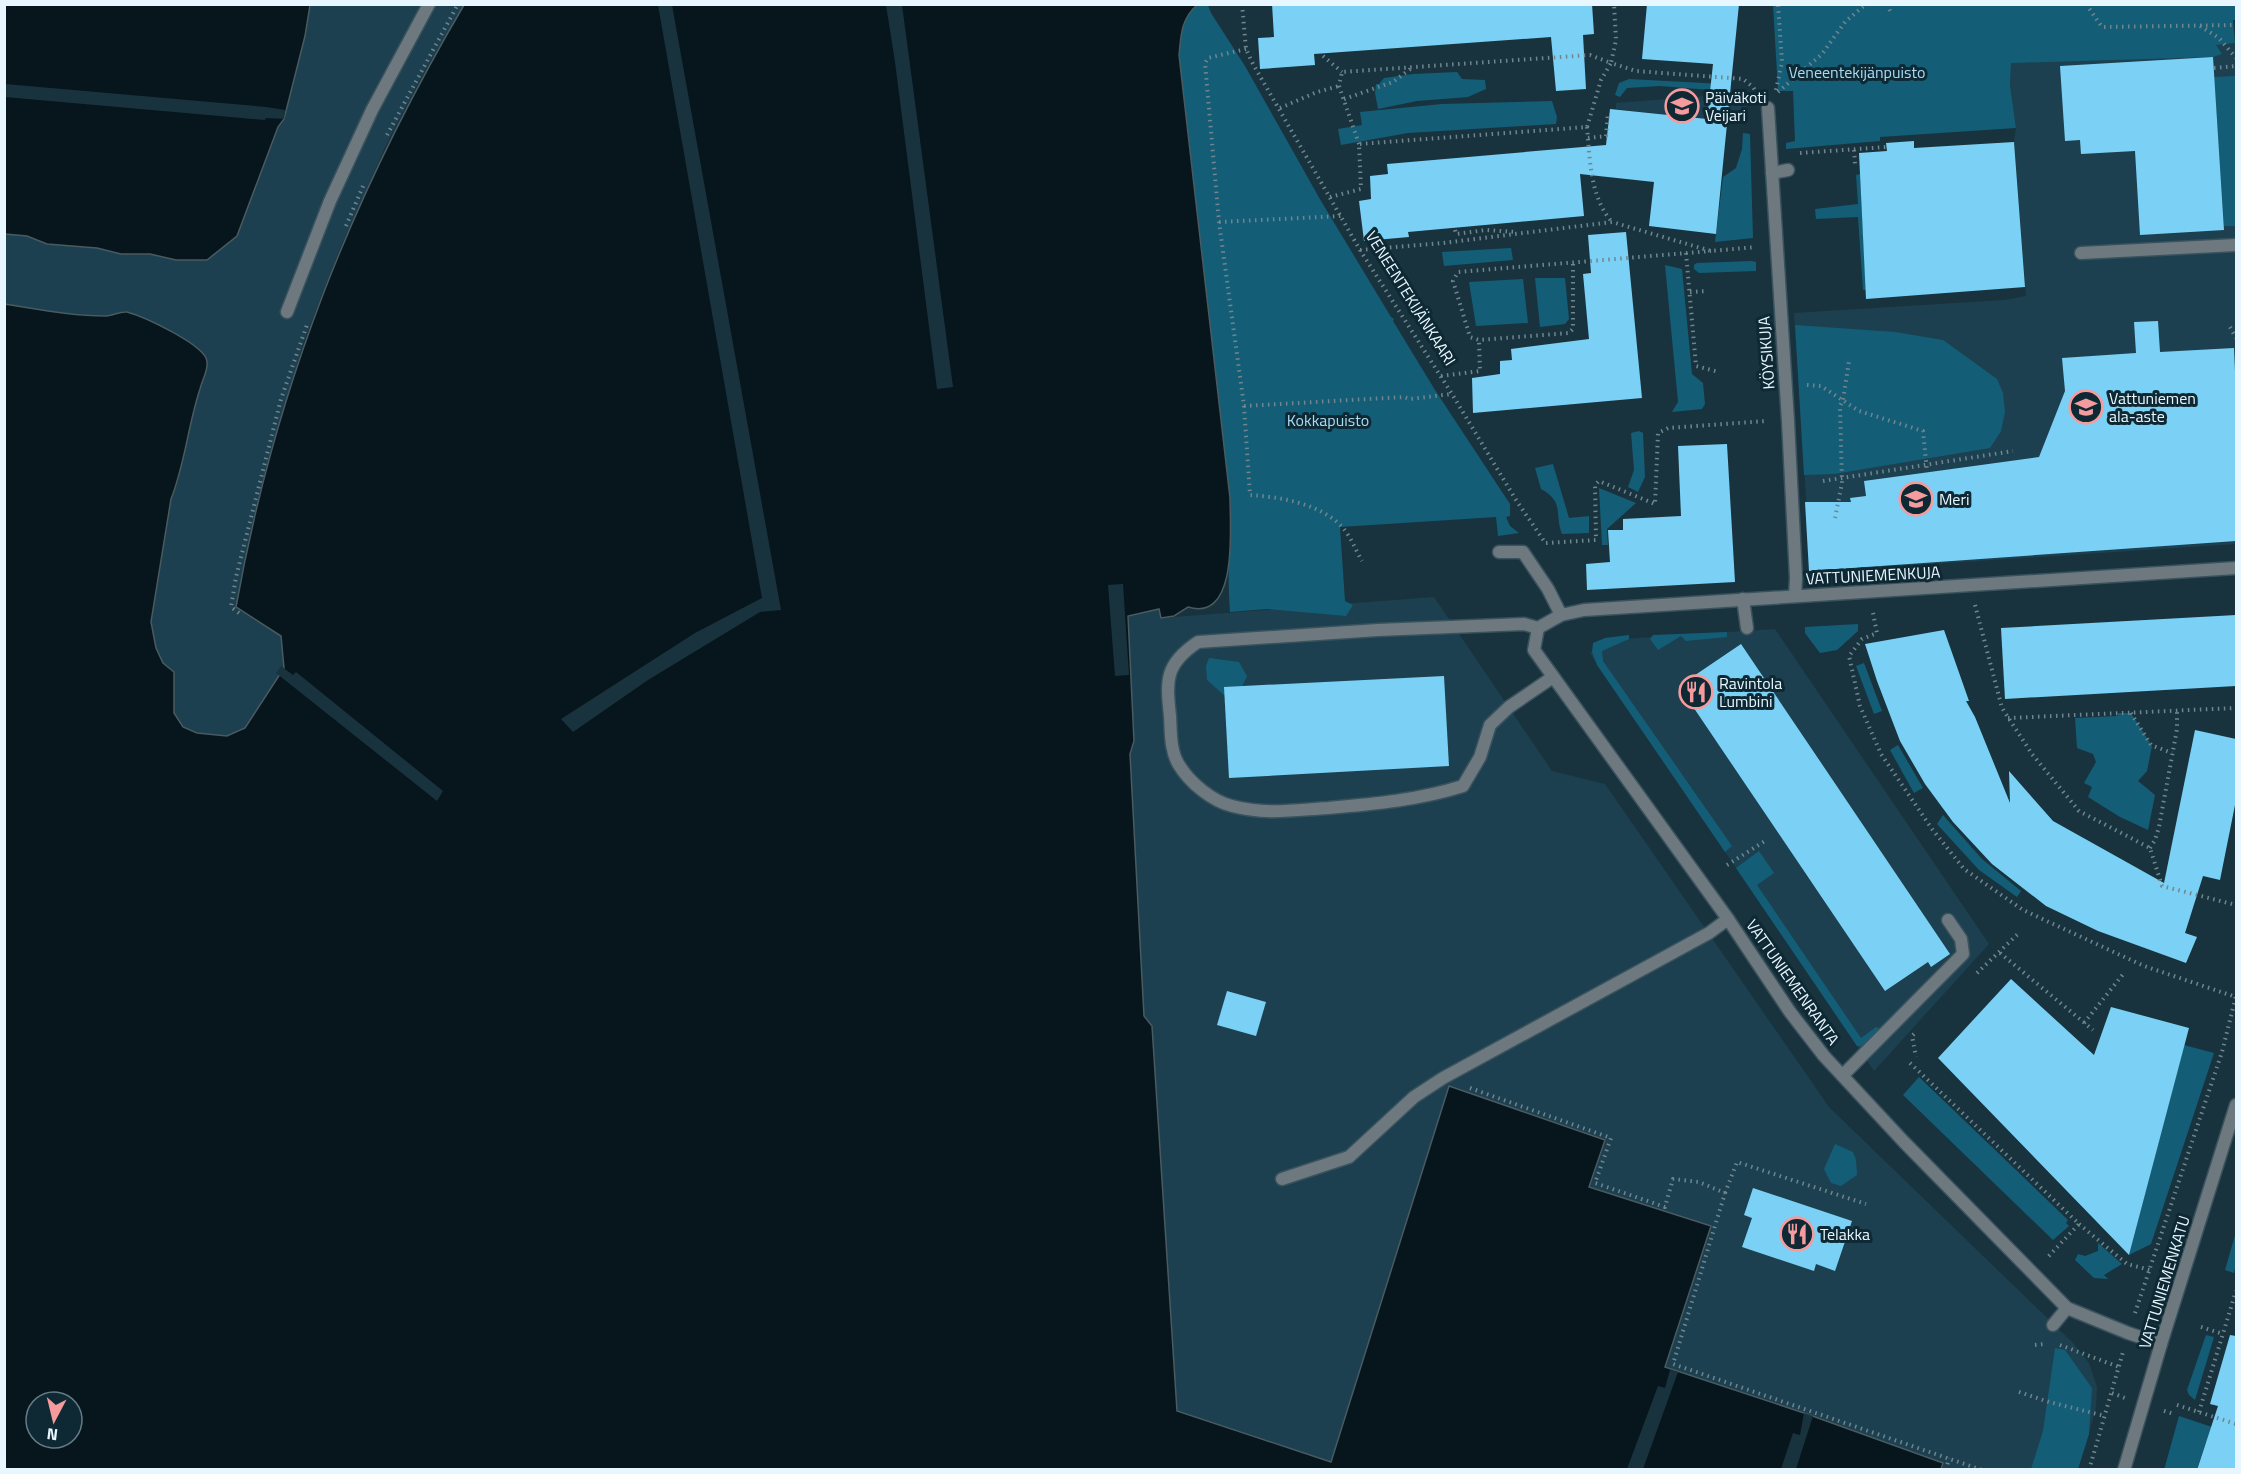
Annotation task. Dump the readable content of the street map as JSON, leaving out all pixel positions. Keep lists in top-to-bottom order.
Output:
{
  "streets": {
    "street": [
      "KÖYSIKUJA",
      "VATTUNIEMENKUJA",
      "VATTUNIEMENRANTA",
      "VATTUNIEMENKATU"
    ],
    "path": ["VENEENTEKIJÄNKAARI"]
  },
  "crossings": [
    ["KÖYSIKUJA", "VATTUNIEMENKUJA"],
    ["VATTUNIEMENKUJA", "VATTUNIEMENRANTA"],
    ["VATTUNIEMENRANTA", "VATTUNIEMENKATU"]
  ],
  "parks": ["Veneentekijänpuisto", "Kokkapuisto"],
  "places": {
    "school or university": ["Päiväkoti Veijari", "Vattuniemen ala-aste", "Meri"],
    "restaurant": ["Ravintola Lumbini", "Telakka"]
  },
  "north": "bottom"
}
